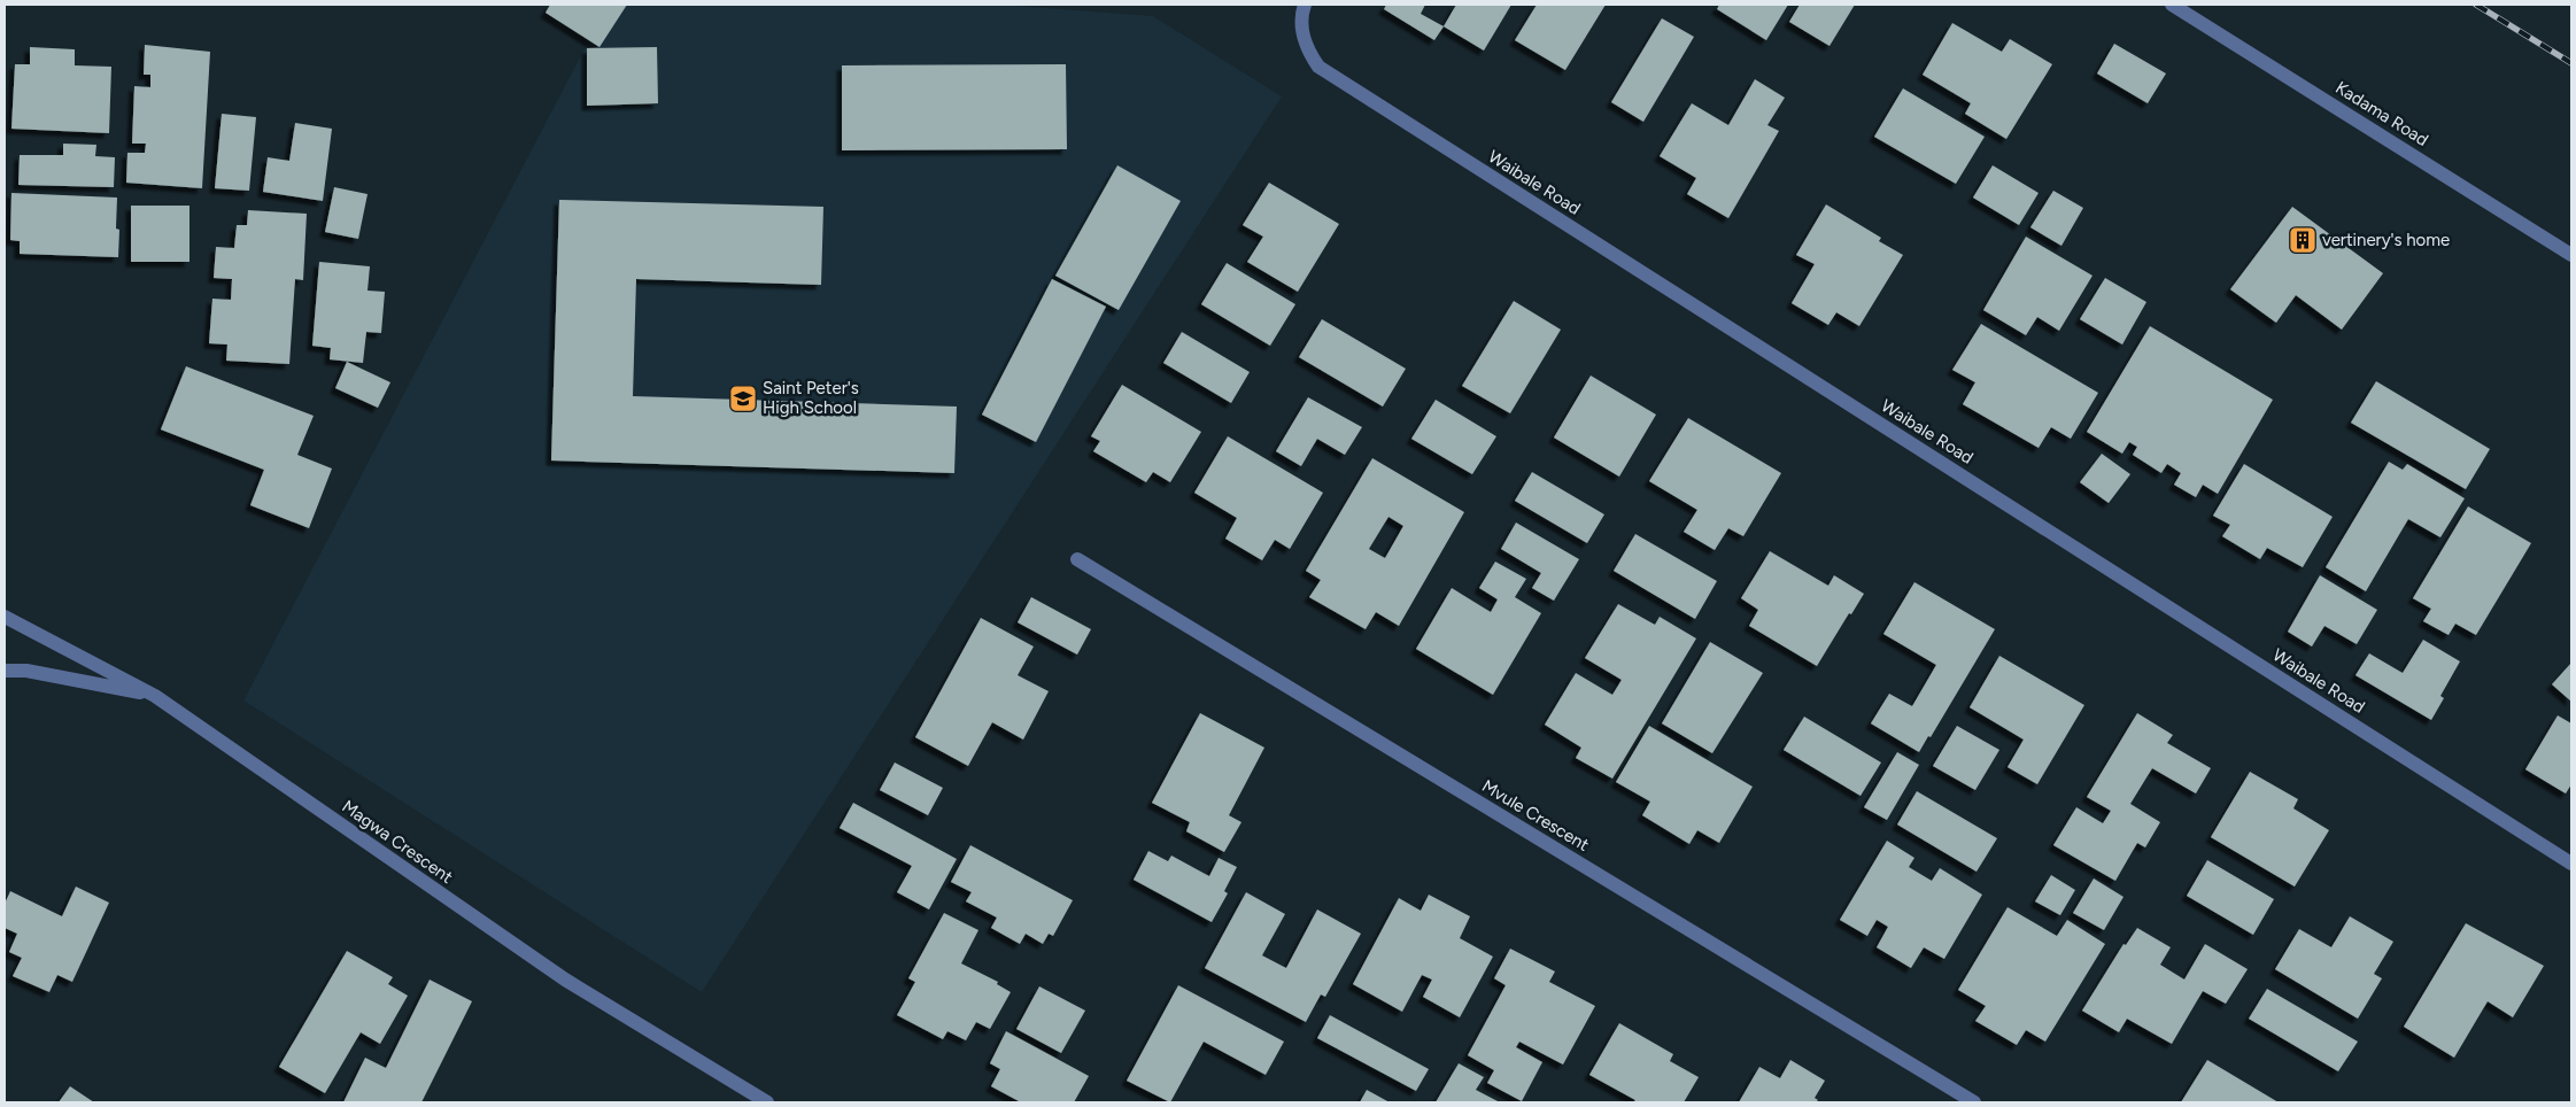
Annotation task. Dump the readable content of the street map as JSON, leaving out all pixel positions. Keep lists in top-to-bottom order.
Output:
{
  "streets": {
    "street": [
      "Kadama Road",
      "Waibale Road",
      "Mvule Crescent",
      "Magwa Crescent"
    ]
  },
  "places": {
    "building": ["vertinery's home"],
    "school or university": ["Saint Peter's High School"]
  }
}
